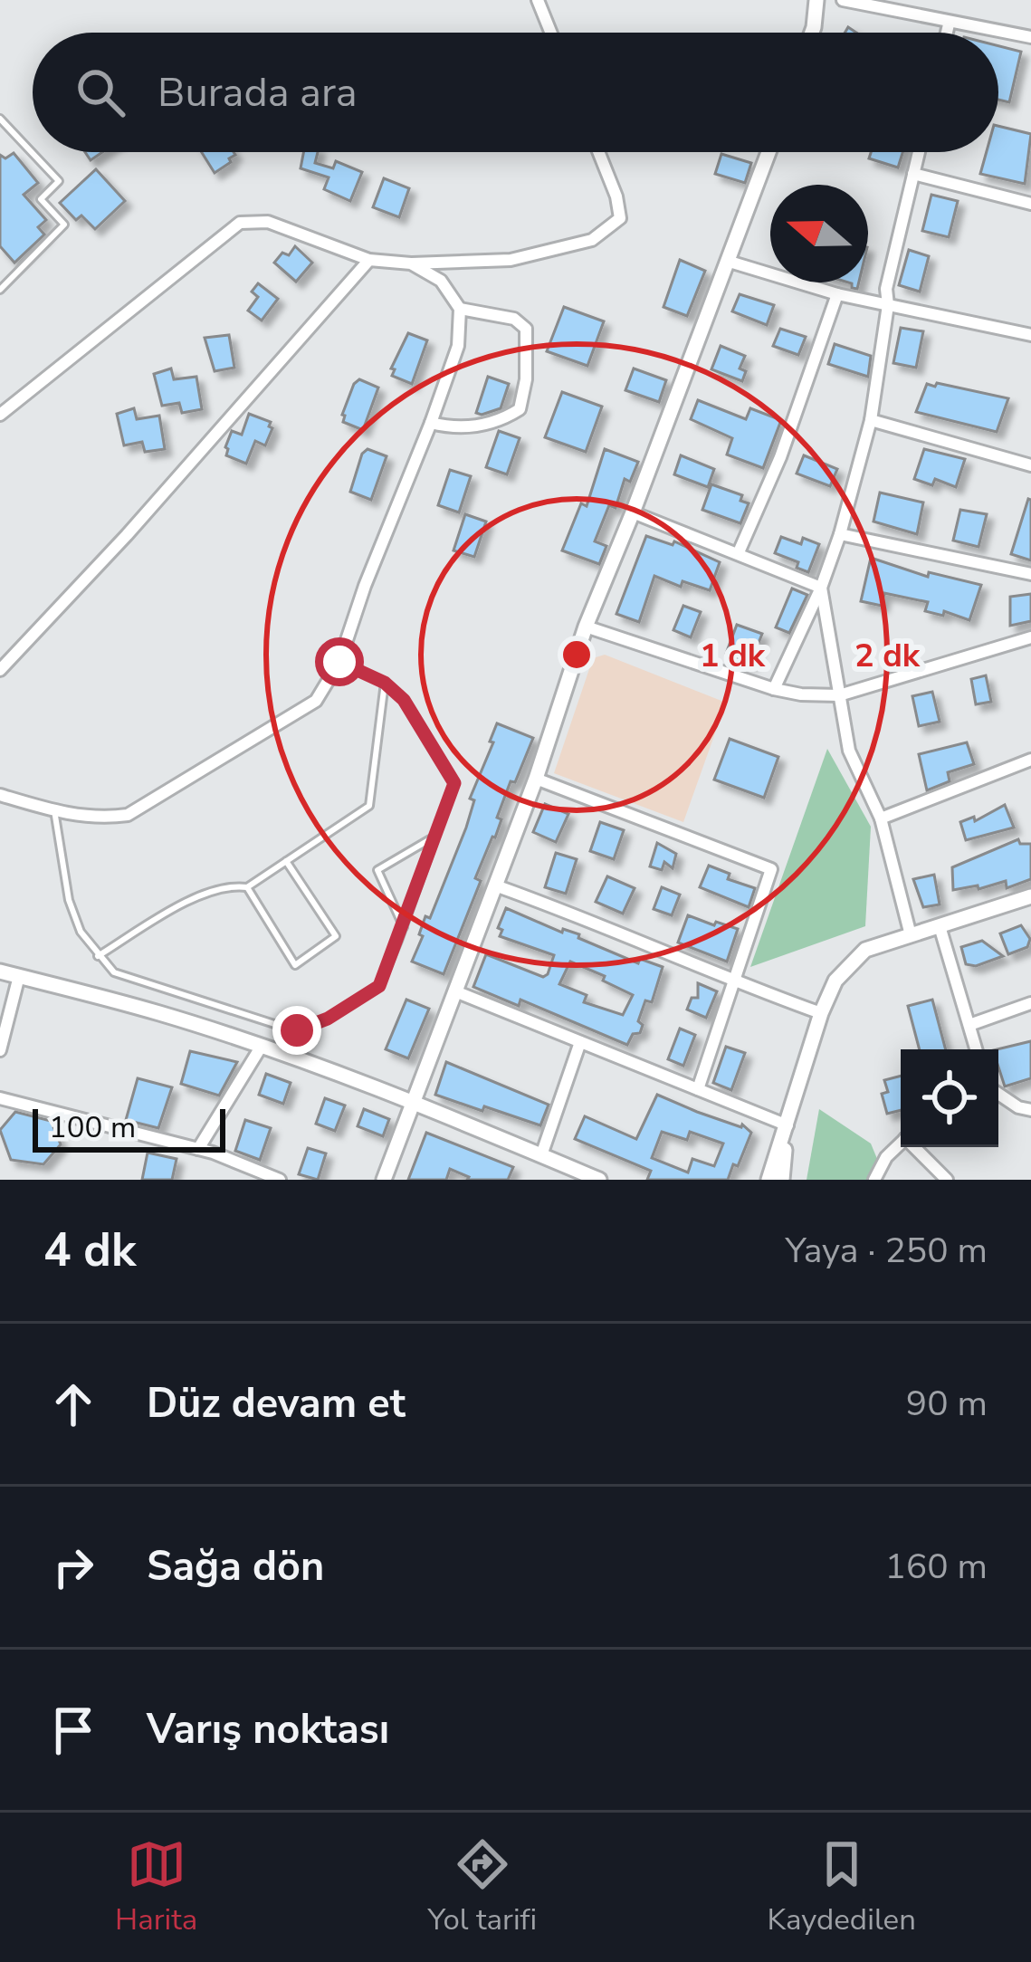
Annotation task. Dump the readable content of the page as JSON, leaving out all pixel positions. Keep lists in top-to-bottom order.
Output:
{
  "scale_bar": "100 m",
  "north": "left",
  "page": {
    "search": "Burada ara",
    "scale": "100 m",
    "heading": ["4 dk", "Yaya · 250 m"],
    "list": [
      ["Düz devam et", "90 m"],
      ["Sağa dön", "160 m"],
      "Varış noktası"
    ],
    "nav": ["Harita", "Yol tarifi", "Kaydedilen"]
  },
  "rings": ["1 dk", "2 dk"]
}
